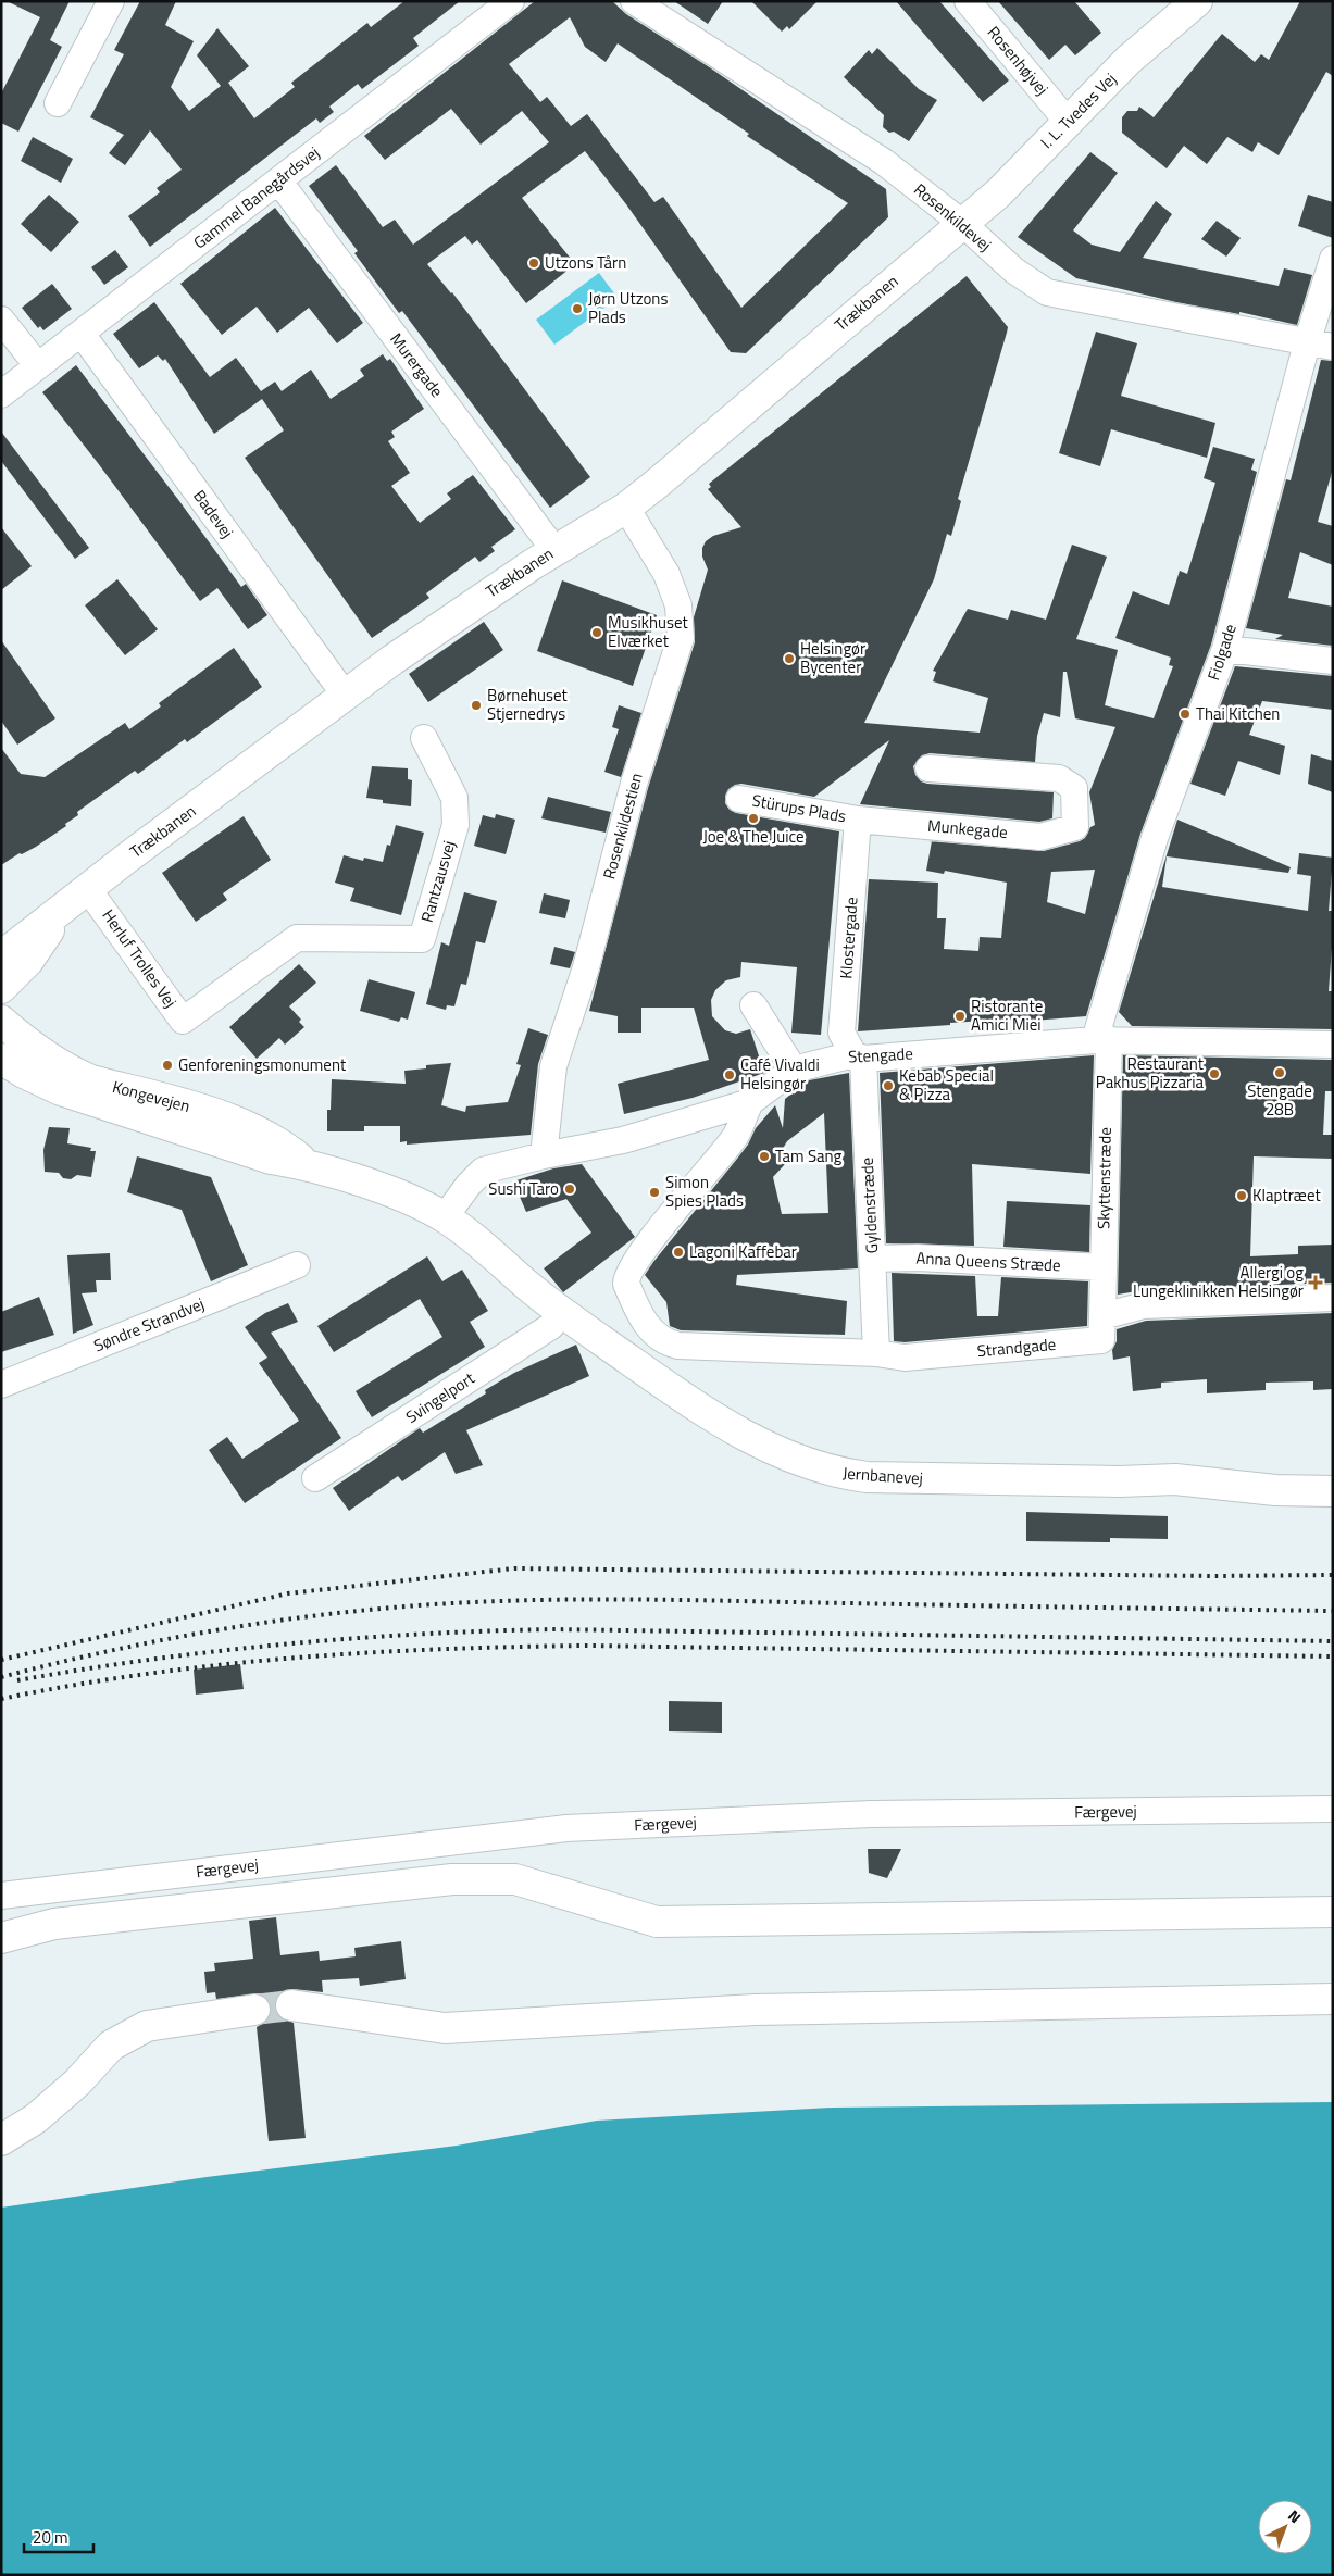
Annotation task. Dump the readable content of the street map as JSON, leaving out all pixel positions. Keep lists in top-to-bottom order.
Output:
{
  "streets": {
    "main road": [
      "I. L. Tvedes Vej",
      "Trækbanen",
      "Kongevejen",
      "Jernbanevej"
    ],
    "street": [
      "Rosenhøjvej",
      "Gammel Banegårdsvej",
      "Rosenkildevej",
      "Murergade",
      "Badevej",
      "Fiolgade",
      "Stürups Plads",
      "Rosenkildestien",
      "Munkegade",
      "Rantzausvej",
      "Klostergade",
      "Herluf Trolles Vej",
      "Stengade",
      "Skyttenstræde",
      "Gyldenstræde",
      "Anna Queens Stræde",
      "Søndre Strandvej",
      "Strandgade",
      "Svingelport",
      "Færgevej"
    ]
  },
  "crossings": [
    ["Rosenhøjvej", "I. L. Tvedes Vej"],
    ["I. L. Tvedes Vej", "Rosenkildevej"],
    ["I. L. Tvedes Vej", "Trækbanen"],
    ["Gammel Banegårdsvej", "Murergade"],
    ["Gammel Banegårdsvej", "Badevej"],
    ["Rosenkildevej", "Trækbanen"],
    ["Rosenkildevej", "Fiolgade"],
    ["Trækbanen", "Murergade"],
    ["Trækbanen", "Badevej"],
    ["Trækbanen", "Rosenkildestien"],
    ["Trækbanen", "Herluf Trolles Vej"],
    ["Fiolgade", "Stengade"],
    ["Fiolgade", "Skyttenstræde"],
    ["Stürups Plads", "Munkegade"],
    ["Stürups Plads", "Klostergade"],
    ["Rosenkildestien", "Stengade"],
    ["Munkegade", "Klostergade"],
    ["Rantzausvej", "Herluf Trolles Vej"],
    ["Klostergade", "Stengade"],
    ["Klostergade", "Gyldenstræde"],
    ["Stengade", "Kongevejen"],
    ["Stengade", "Skyttenstræde"],
    ["Stengade", "Gyldenstræde"],
    ["Stengade", "Strandgade"],
    ["Kongevejen", "Svingelport"],
    ["Kongevejen", "Jernbanevej"],
    ["Skyttenstræde", "Anna Queens Stræde"],
    ["Skyttenstræde", "Strandgade"],
    ["Gyldenstræde", "Anna Queens Stræde"],
    ["Gyldenstræde", "Strandgade"],
    ["Svingelport", "Jernbanevej"]
  ],
  "places": {
    "other": [
      "Utzons Tårn",
      "Jørn Utzons Plads",
      "Musikhuset Elværket",
      "Helsingør Bycenter",
      "Børnehuset Stjernedrys",
      "Thai Kitchen",
      "Joe & The Juice",
      "Ristorante Amici Miei",
      "Genforeningsmonument",
      "Stengade 28B",
      "Restaurant Pakhus Pizzaria",
      "Café Vivaldi Helsingør",
      "Kebab Special & Pizza",
      "Tam Sang",
      "Sushi Taro",
      "Simon Spies Plads",
      "Klaptræet",
      "Lagoni Kaffebar"
    ],
    "health": ["Allergi og Lungeklinikken Helsingør"]
  },
  "scale_bar": "20 m",
  "north": "top right"
}
